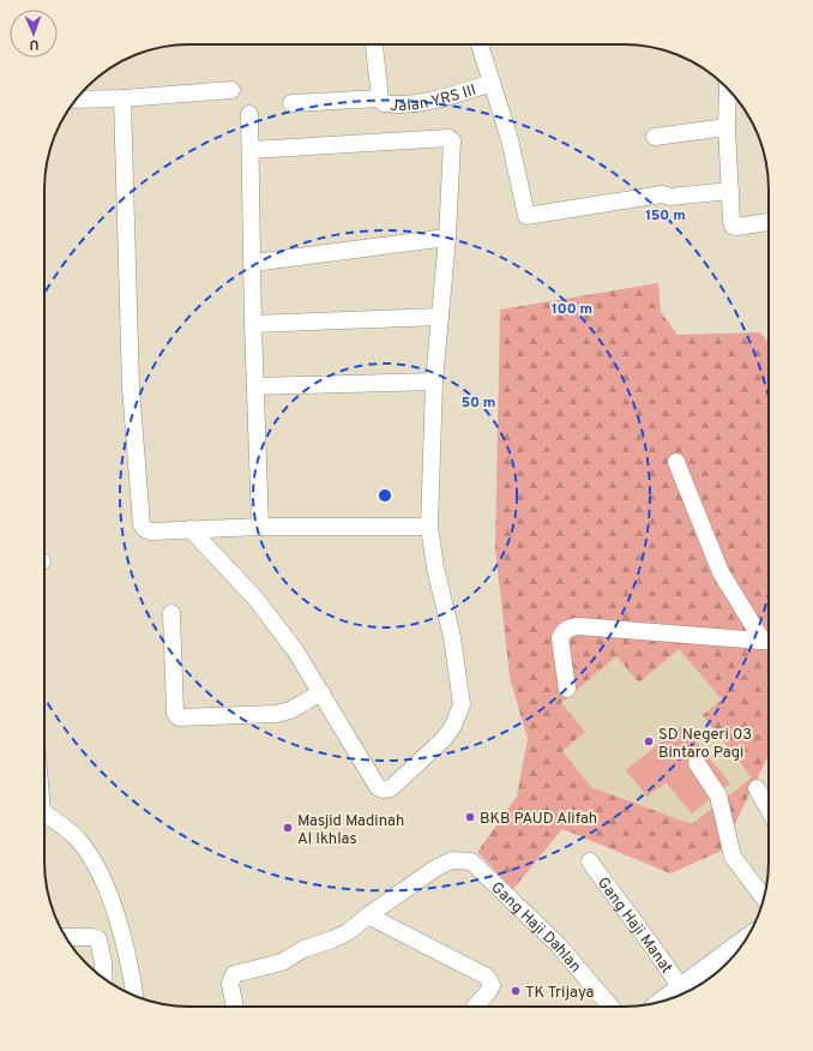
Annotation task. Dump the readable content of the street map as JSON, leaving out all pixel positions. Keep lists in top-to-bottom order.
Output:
{
  "streets": {
    "street": ["Jalan YRS III", "Gang Haji Manat", "Gang Haji Dahlan"]
  },
  "places": [
    "SD Negeri 03 Bintaro Pagi",
    "BKB PAUD Alifah",
    "Masjid Madinah Al Ikhlas",
    "TK Trijaya"
  ],
  "north": "bottom",
  "rings": ["150 m", "100 m", "50 m"]
}
